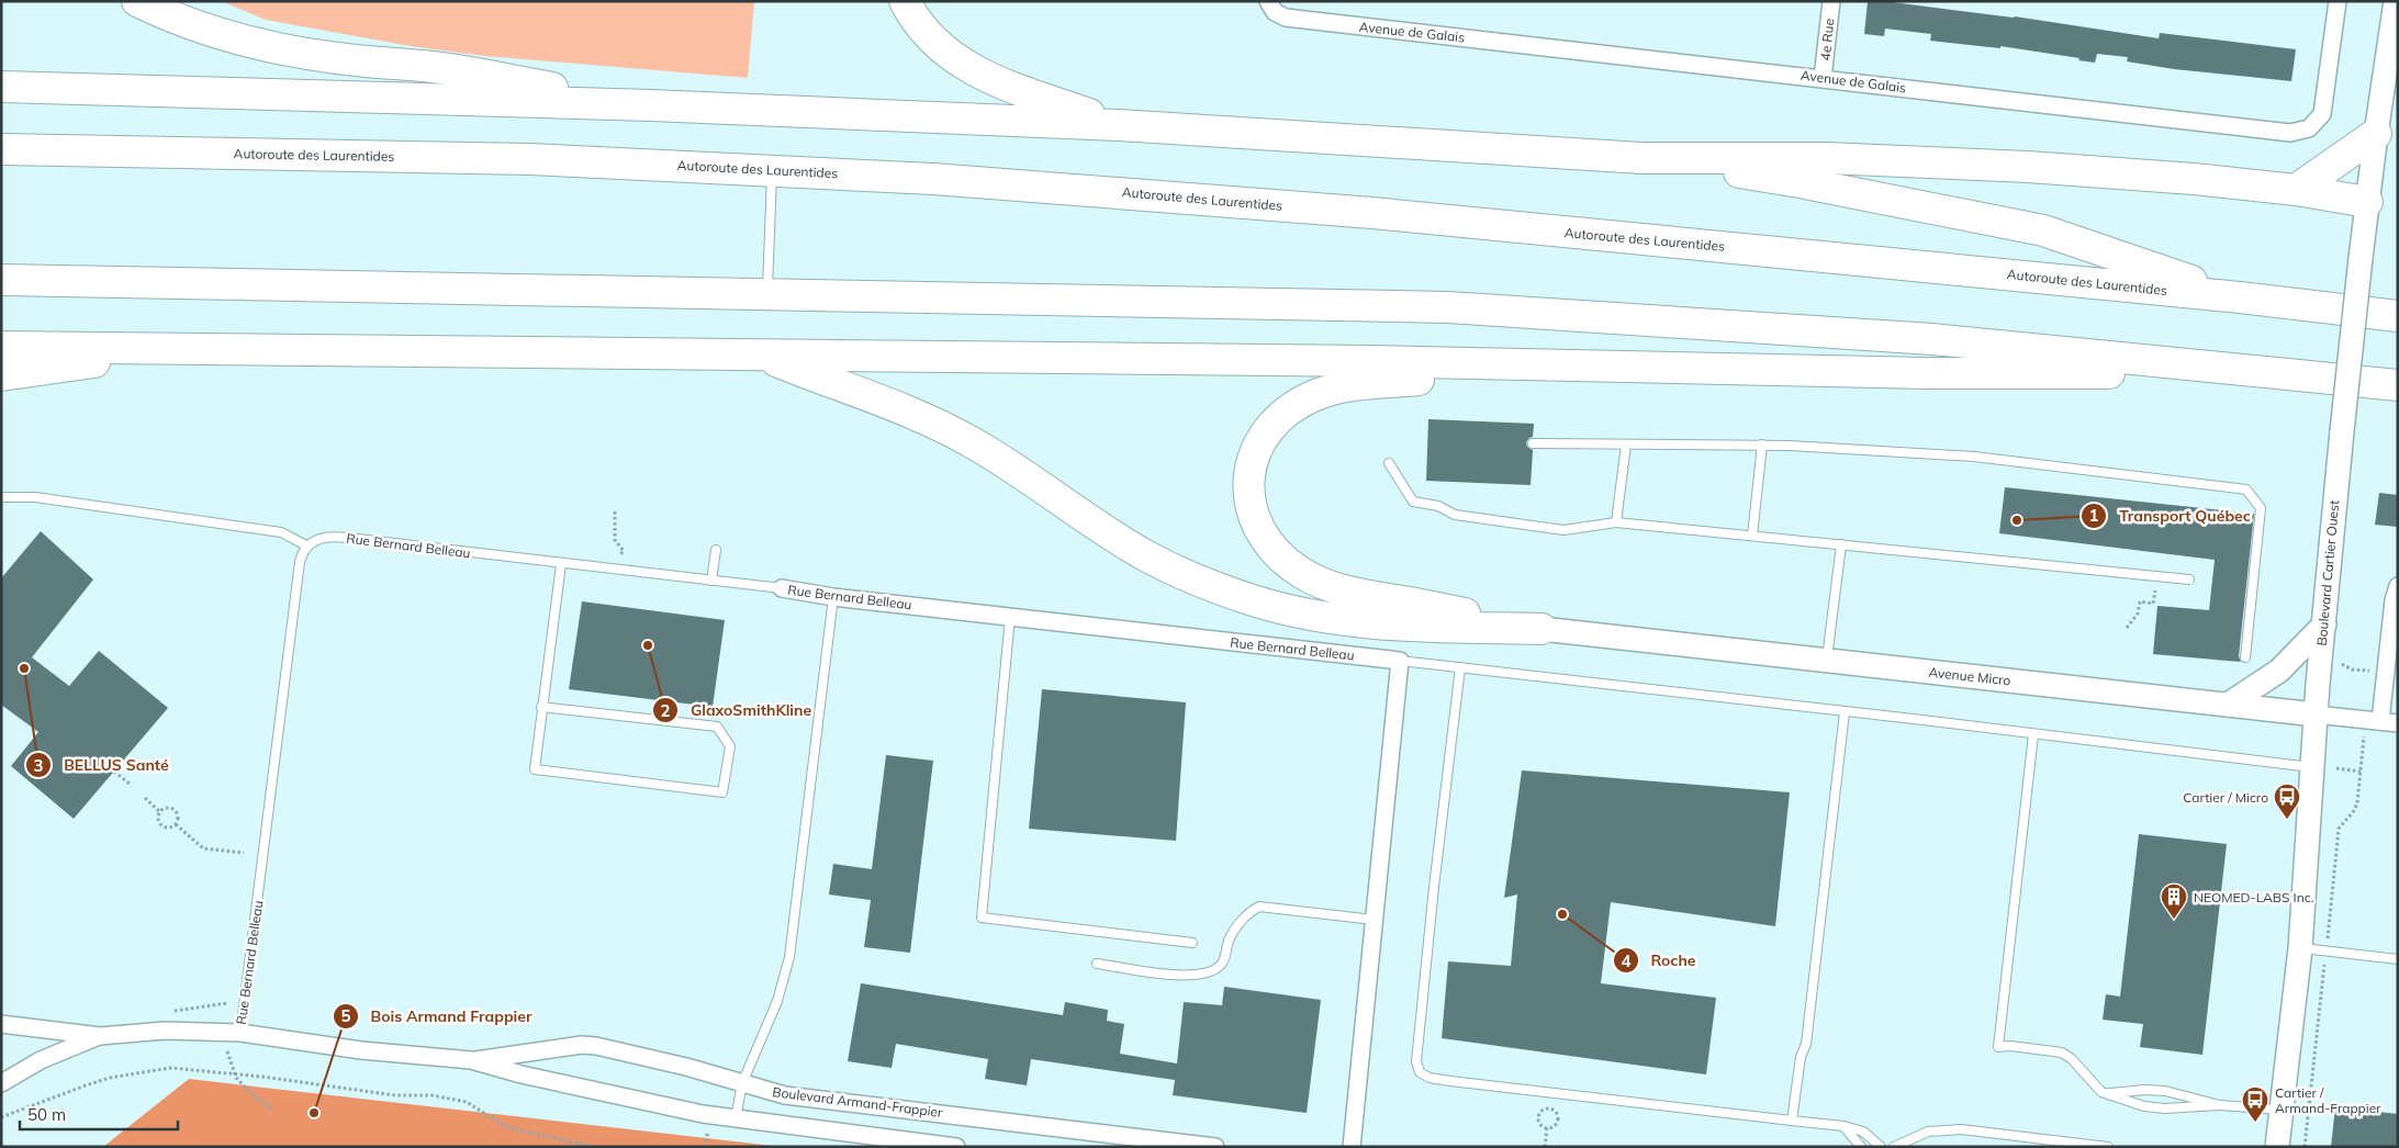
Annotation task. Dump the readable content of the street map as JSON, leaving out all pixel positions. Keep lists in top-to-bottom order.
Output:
{
  "streets": {
    "highway": ["Autoroute des Laurentides"],
    "street": [
      "Avenue de Galais",
      "4e Rue",
      "Rue Bernard Belleau",
      "Boulevard Cartier Ouest",
      "Avenue Micro",
      "Boulevard Armand-Frappier"
    ]
  },
  "crossings": [
    ["Avenue de Galais", "4e Rue"],
    ["Rue Bernard Belleau", "Boulevard Armand-Frappier"],
    ["Boulevard Cartier Ouest", "Avenue Micro"]
  ],
  "places": {
    "other": [
      "Transport Québec",
      "GlaxoSmithKline",
      "BELLUS Santé",
      "Roche",
      "Bois Armand Frappier"
    ],
    "bus stop": ["Cartier / Micro", "Cartier / Armand-Frappier"],
    "building": ["NEOMED-LABS Inc."]
  },
  "scale_bar": "50 m"
}
